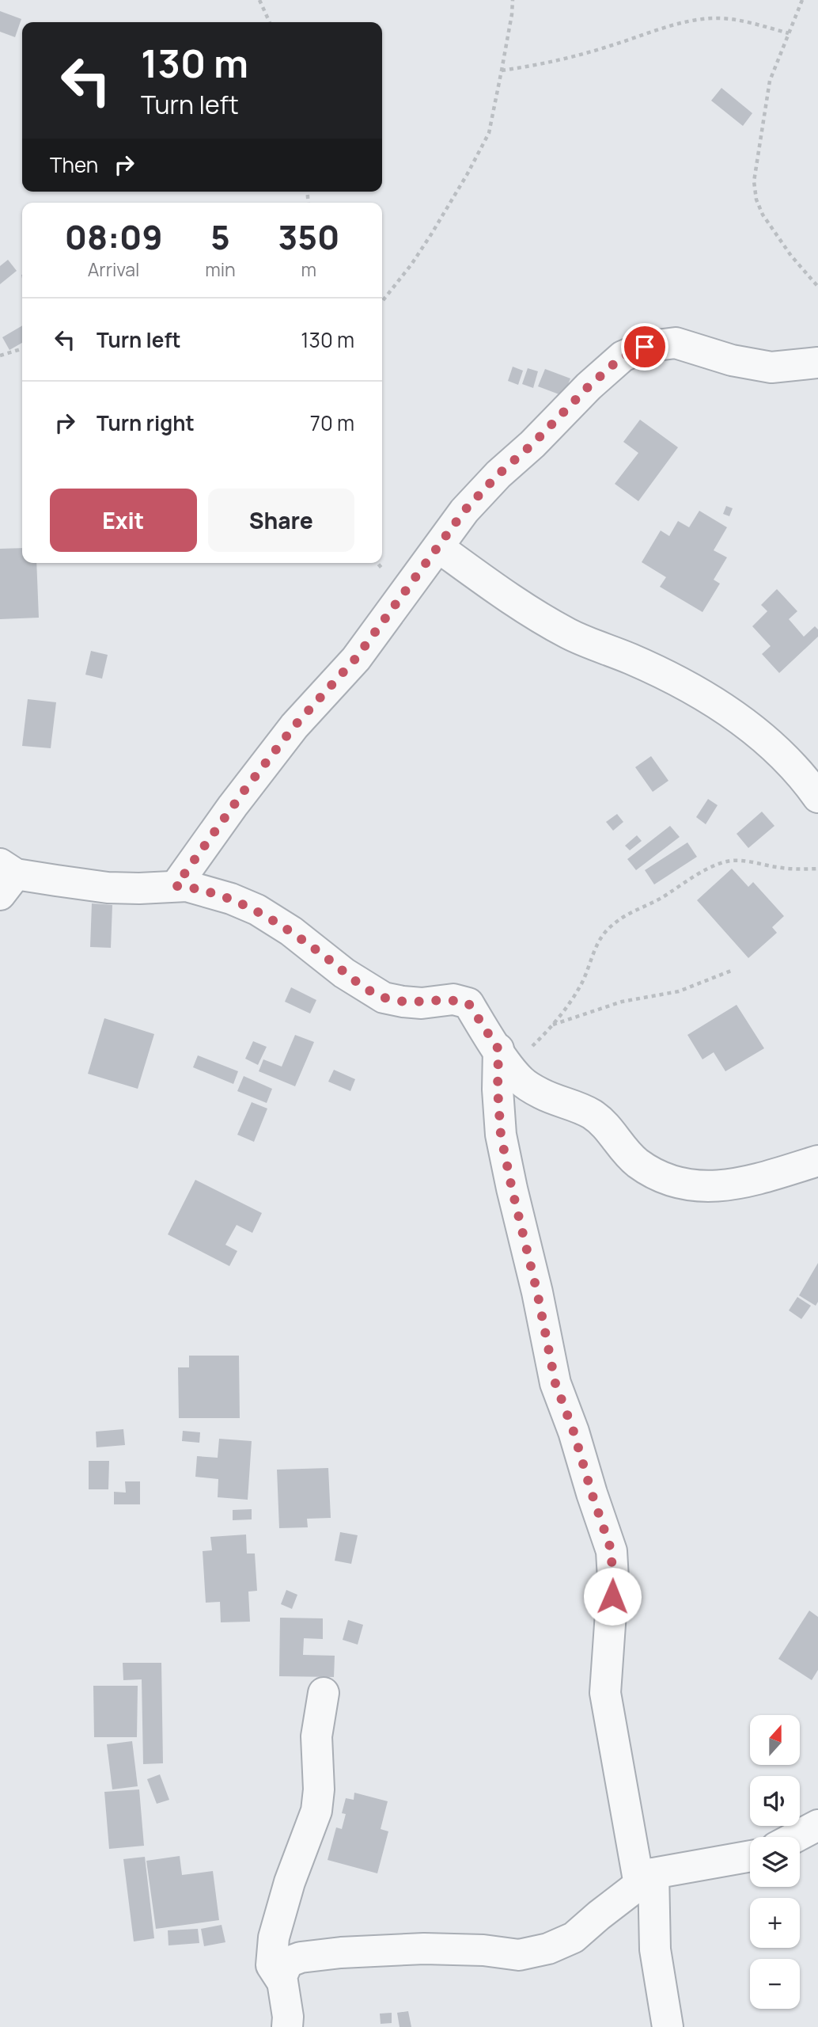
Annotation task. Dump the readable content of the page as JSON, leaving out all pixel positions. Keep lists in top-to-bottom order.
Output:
{
  "north": "top",
  "page": {
    "turn": ["130 m", "Turn left"],
    "then": "Then",
    "eta": [
      "08:09",
      "Arrival",
      "5",
      "min",
      "350",
      "m"
    ],
    "list": [
      {
        "name": "Turn left",
        "value": "130 m"
      },
      {
        "name": "Turn right",
        "value": "70 m"
      }
    ],
    "buttons": ["Exit", "Share"],
    "map_buttons": ["+", "−"]
  }
}
